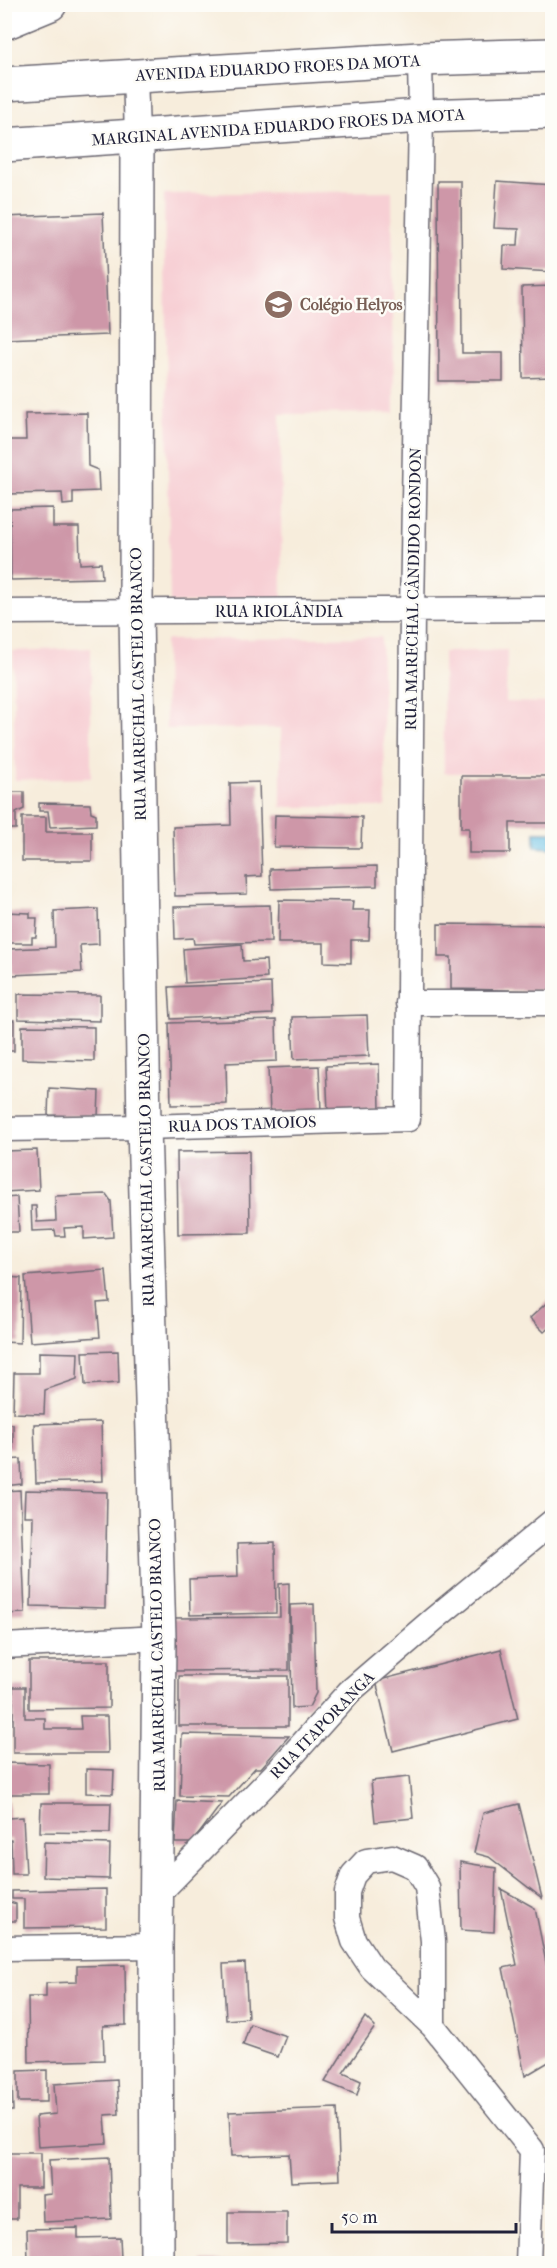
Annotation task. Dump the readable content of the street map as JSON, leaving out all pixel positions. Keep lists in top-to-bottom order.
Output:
{
  "streets": {
    "main road": ["AVENIDA EDUARDO FROES DA MOTA", "MARGINAL AVENIDA EDUARDO FROES DA MOTA", "RUA MARECHAL CASTELO BRANCO"],
    "street": [
      "RUA MARECHAL CÂNDIDO RONDON",
      "RUA RIOLÂNDIA",
      "RUA DOS TAMOIOS",
      "RUA ITAPORANGA"
    ]
  },
  "crossings": [
    ["AVENIDA EDUARDO FROES DA MOTA", "RUA MARECHAL CÂNDIDO RONDON"],
    ["AVENIDA EDUARDO FROES DA MOTA", "RUA MARECHAL CASTELO BRANCO"],
    ["MARGINAL AVENIDA EDUARDO FROES DA MOTA", "RUA MARECHAL CÂNDIDO RONDON"],
    ["MARGINAL AVENIDA EDUARDO FROES DA MOTA", "RUA MARECHAL CASTELO BRANCO"],
    ["RUA MARECHAL CÂNDIDO RONDON", "RUA RIOLÂNDIA"],
    ["RUA MARECHAL CÂNDIDO RONDON", "RUA DOS TAMOIOS"],
    ["RUA RIOLÂNDIA", "RUA MARECHAL CASTELO BRANCO"],
    ["RUA MARECHAL CASTELO BRANCO", "RUA DOS TAMOIOS"],
    ["RUA MARECHAL CASTELO BRANCO", "RUA ITAPORANGA"]
  ],
  "places": {
    "school or university": ["Colégio Helyos"]
  },
  "scale_bar": "50 m"
}
